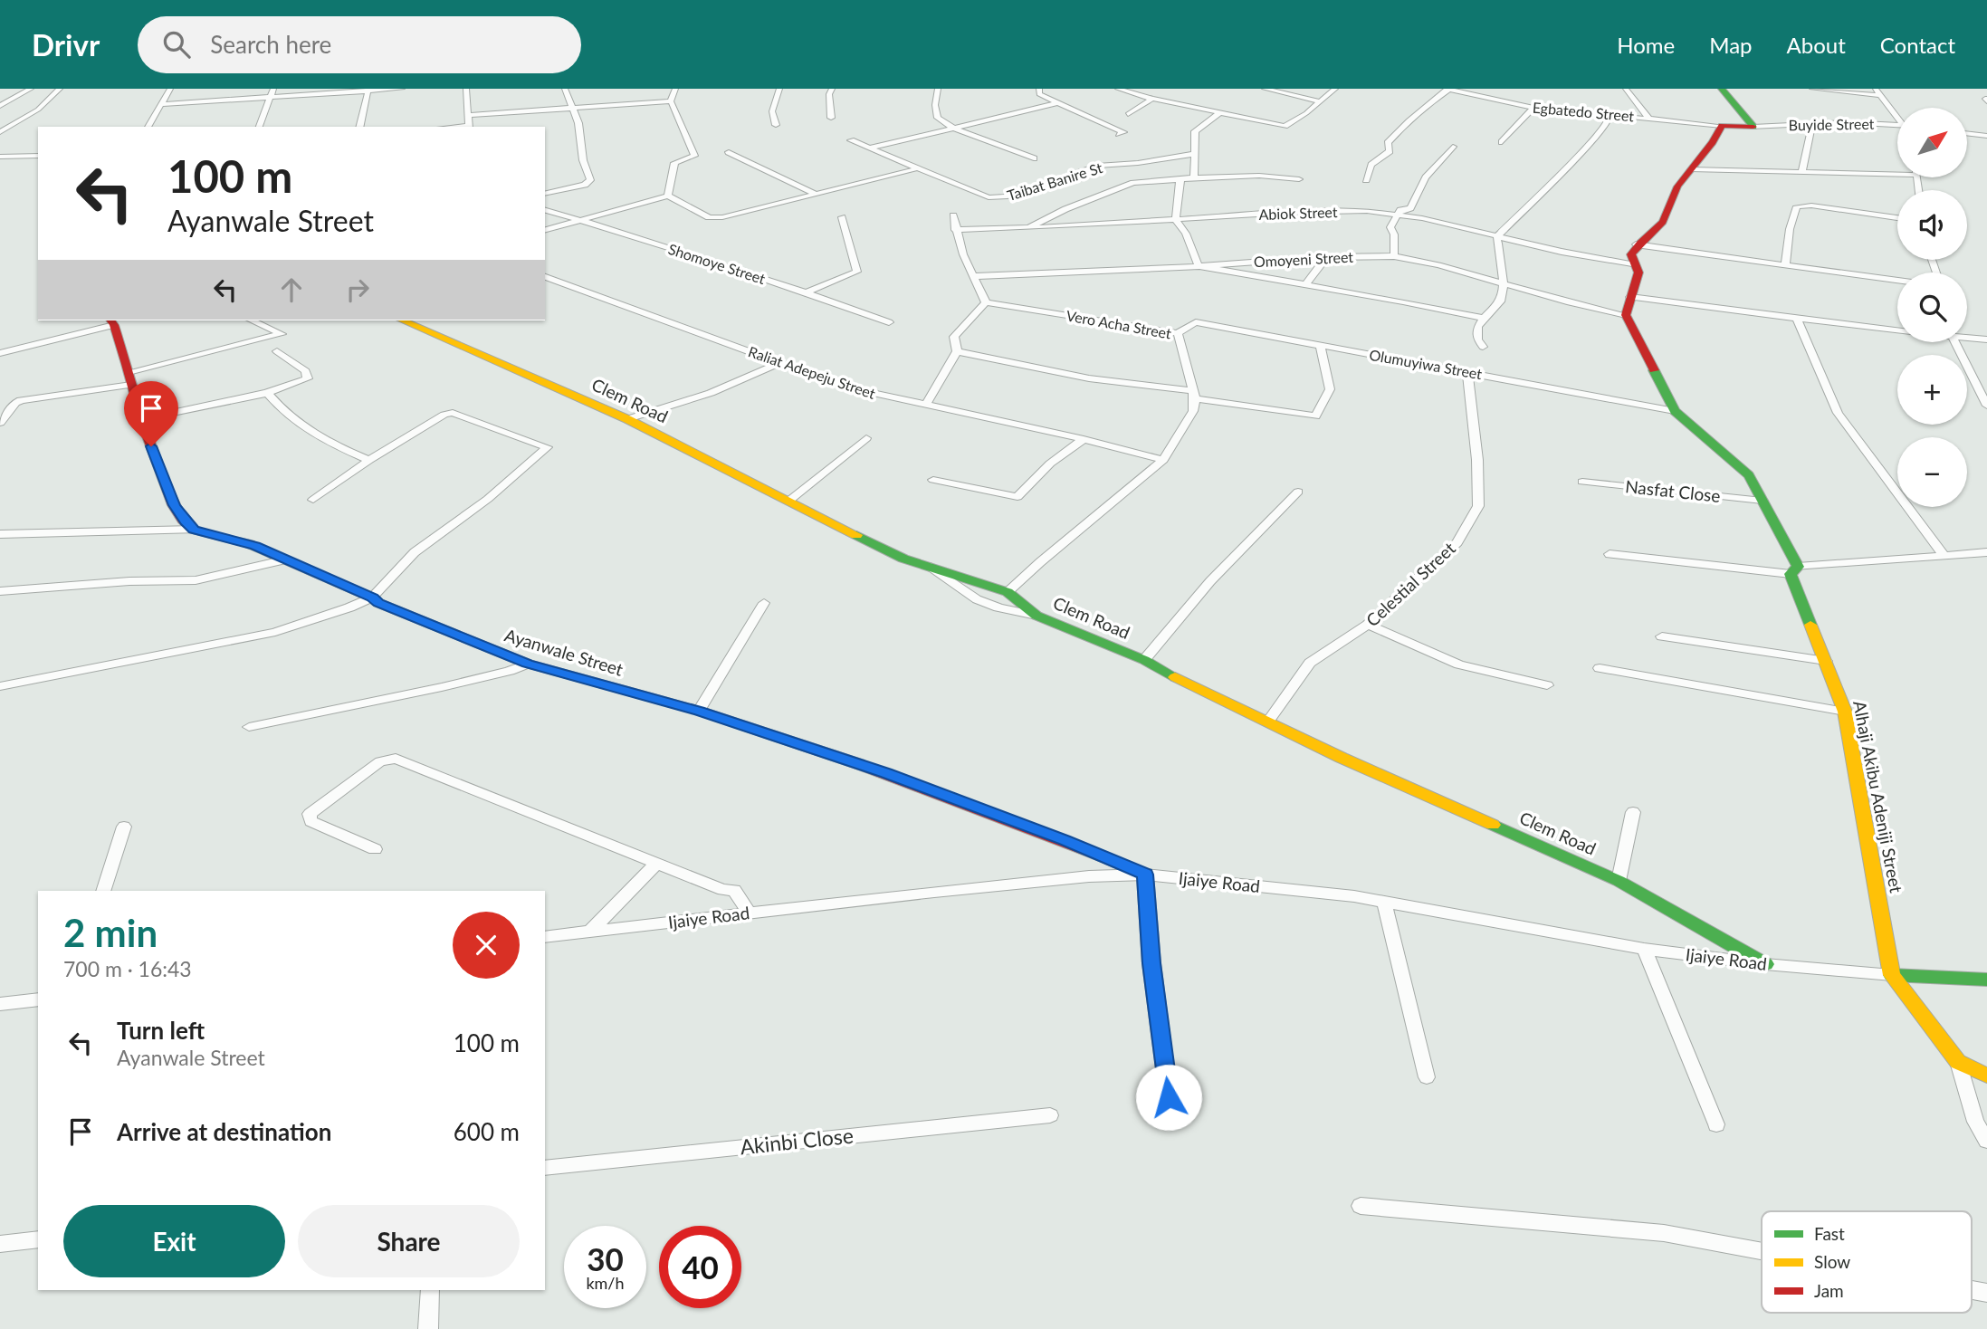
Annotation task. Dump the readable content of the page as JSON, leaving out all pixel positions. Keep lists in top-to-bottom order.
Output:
{
  "streets": {
    "street": [
      "Egbatedo Street",
      "Buyide Street",
      "Taibat Banire St",
      "Abiok Street",
      "Omoyeni Street",
      "Shomoye Street",
      "Vero Acha Street",
      "Olumuyiwa Street",
      "Raliat Adepeju Street",
      "Clem Road",
      "Nasfat Close",
      "Celestial Street",
      "Ayanwale Street",
      "Alhaji Akibu Adeniji Street",
      "Ijaiye Road",
      "Akinbi Close"
    ]
  },
  "crossings": [
    ["Omoyeni Street", "Alhaji Akibu Adeniji Street"],
    ["Vero Acha Street", "Olumuyiwa Street"],
    ["Olumuyiwa Street", "Celestial Street"],
    ["Olumuyiwa Street", "Alhaji Akibu Adeniji Street"],
    ["Clem Road", "Celestial Street"],
    ["Clem Road", "Ijaiye Road"],
    ["Nasfat Close", "Alhaji Akibu Adeniji Street"],
    ["Ayanwale Street", "Ijaiye Road"],
    ["Alhaji Akibu Adeniji Street", "Ijaiye Road"]
  ],
  "legend": ["Fast", "Slow", "Jam"],
  "north": "top right",
  "page": {
    "header": "Drivr",
    "search": "Search here",
    "nav": [
      "Home",
      "Map",
      "About",
      "Contact"
    ],
    "map_buttons": ["+", "−"],
    "turn": ["100 m", "Ayanwale Street"],
    "heading": ["2 min", "700 m · 16:43"],
    "list": [
      {
        "name": "Turn left",
        "note": "Ayanwale Street",
        "value": "100 m"
      },
      {
        "name": "Arrive at destination",
        "value": "600 m"
      }
    ],
    "buttons": ["Exit", "Share"],
    "speed": "30 km/h",
    "limit": "40"
  }
}
